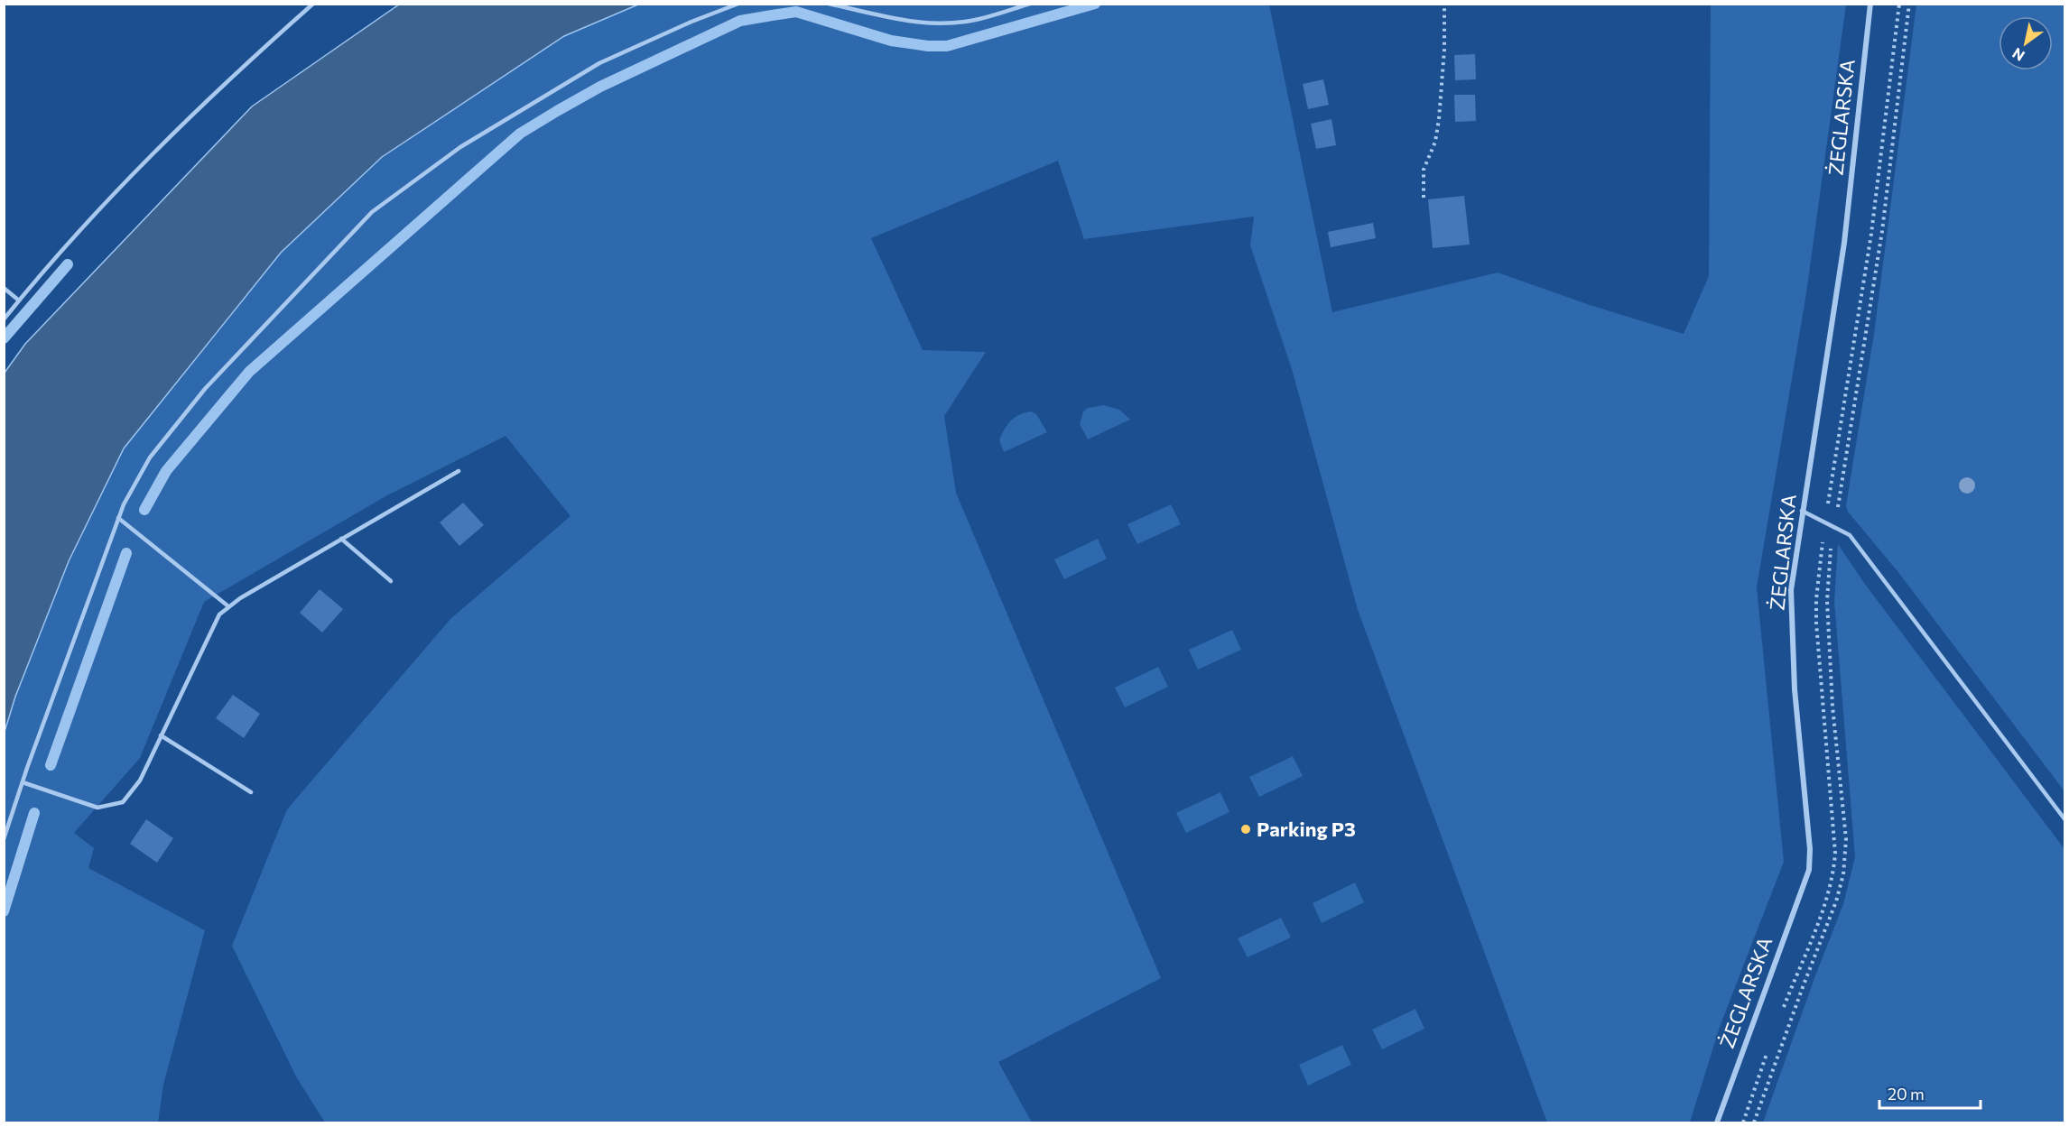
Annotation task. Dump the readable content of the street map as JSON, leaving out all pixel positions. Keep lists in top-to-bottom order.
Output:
{
  "streets": {
    "street": ["ŻEGLARSKA"]
  },
  "places": ["Parking P3"],
  "scale_bar": "20 m",
  "north": "bottom left"
}
